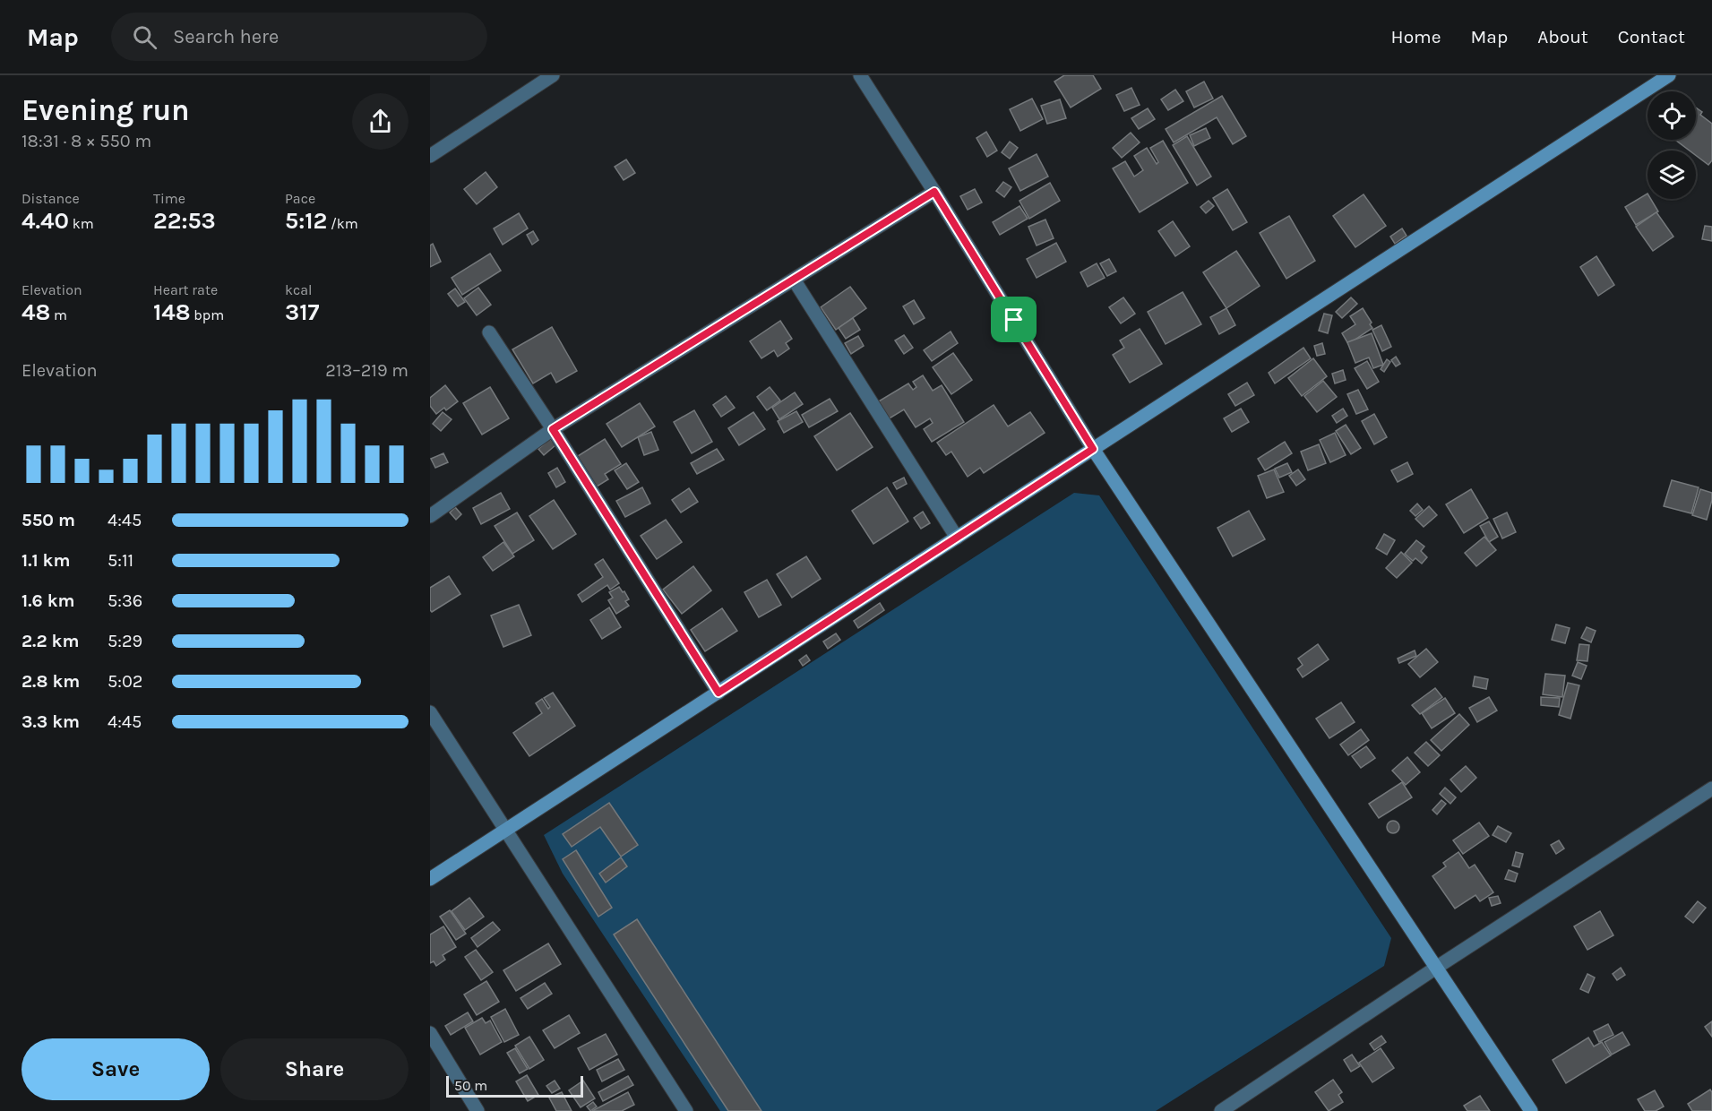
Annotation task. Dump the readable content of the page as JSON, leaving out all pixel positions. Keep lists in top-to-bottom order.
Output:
{
  "scale_bar": "50 m",
  "page": {
    "header": "Map",
    "search": "Search here",
    "nav": [
      "Home",
      "Map",
      "About",
      "Contact"
    ],
    "heading": ["Evening run", "18:31 · 8 × 550 m"],
    "stats": [
      ["Distance", "4.40 km"],
      ["Time", "22:53"],
      ["Pace", "5:12 /km"],
      ["Elevation", "48 m"],
      ["Heart rate", "148 bpm"],
      ["kcal", "317"]
    ],
    "chart": ["Elevation", "213–219 m"],
    "list": [
      {
        "name": "550 m",
        "note": "4:45"
      },
      {
        "name": "1.1 km",
        "note": "5:11"
      },
      {
        "name": "1.6 km",
        "note": "5:36"
      },
      {
        "name": "2.2 km",
        "note": "5:29"
      },
      {
        "name": "2.8 km",
        "note": "5:02"
      },
      {
        "name": "3.3 km",
        "note": "4:45"
      }
    ],
    "buttons": ["Save", "Share"],
    "scale": "50 m"
  }
}
